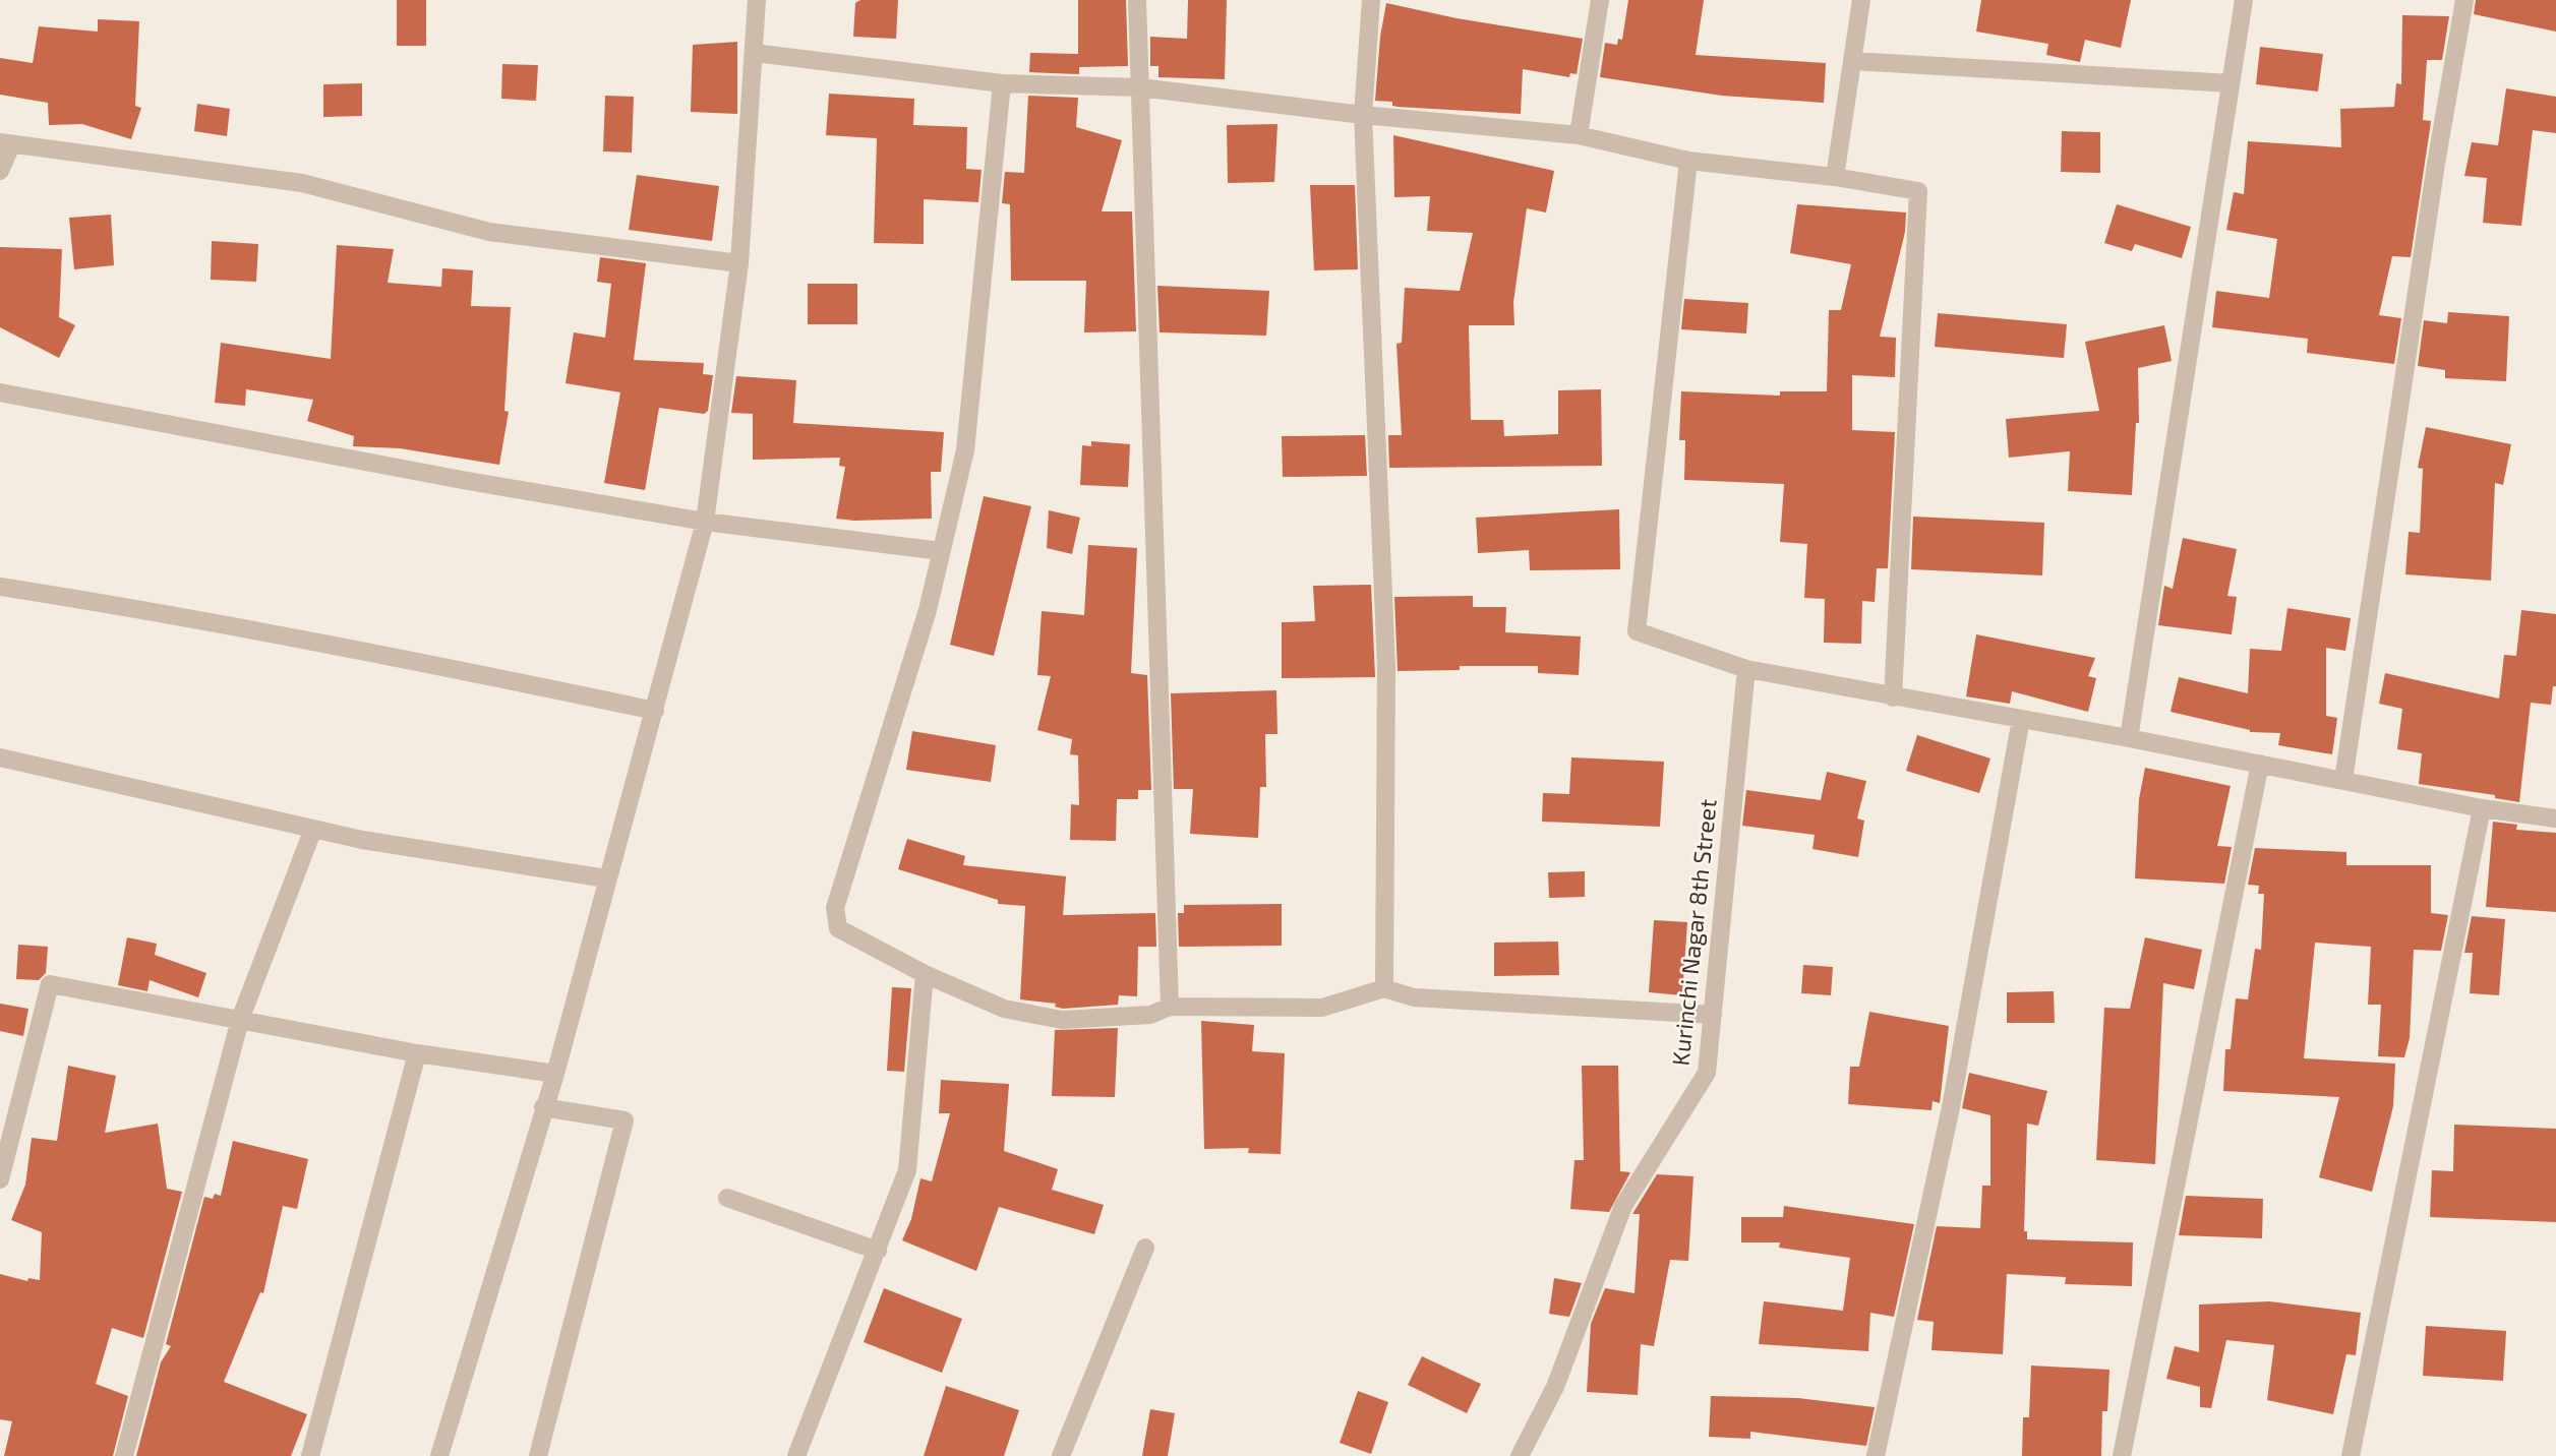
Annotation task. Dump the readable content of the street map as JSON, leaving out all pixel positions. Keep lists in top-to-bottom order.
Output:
{
  "streets": {
    "street": ["Kurinchi Nagar 8th Street"]
  }
}
